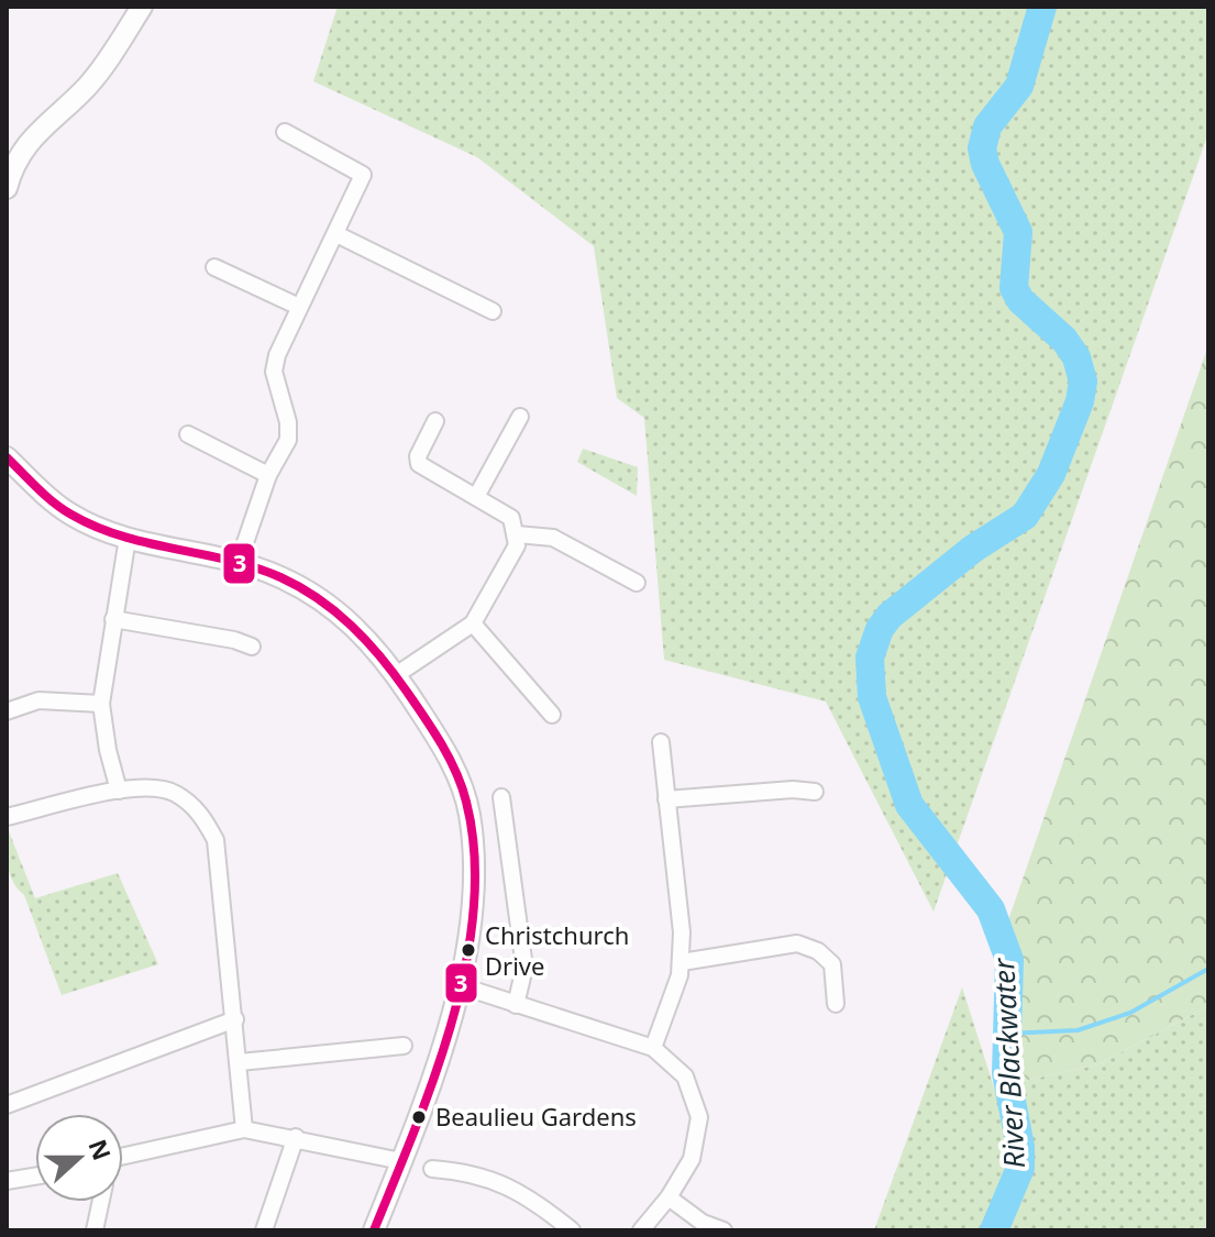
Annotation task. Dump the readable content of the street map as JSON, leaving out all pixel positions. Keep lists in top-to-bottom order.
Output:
{
  "water": ["River Blackwater"],
  "places": ["Christchurch Drive", "Beaulieu Gardens"],
  "lines": ["transit line 3"],
  "north": "right"
}
